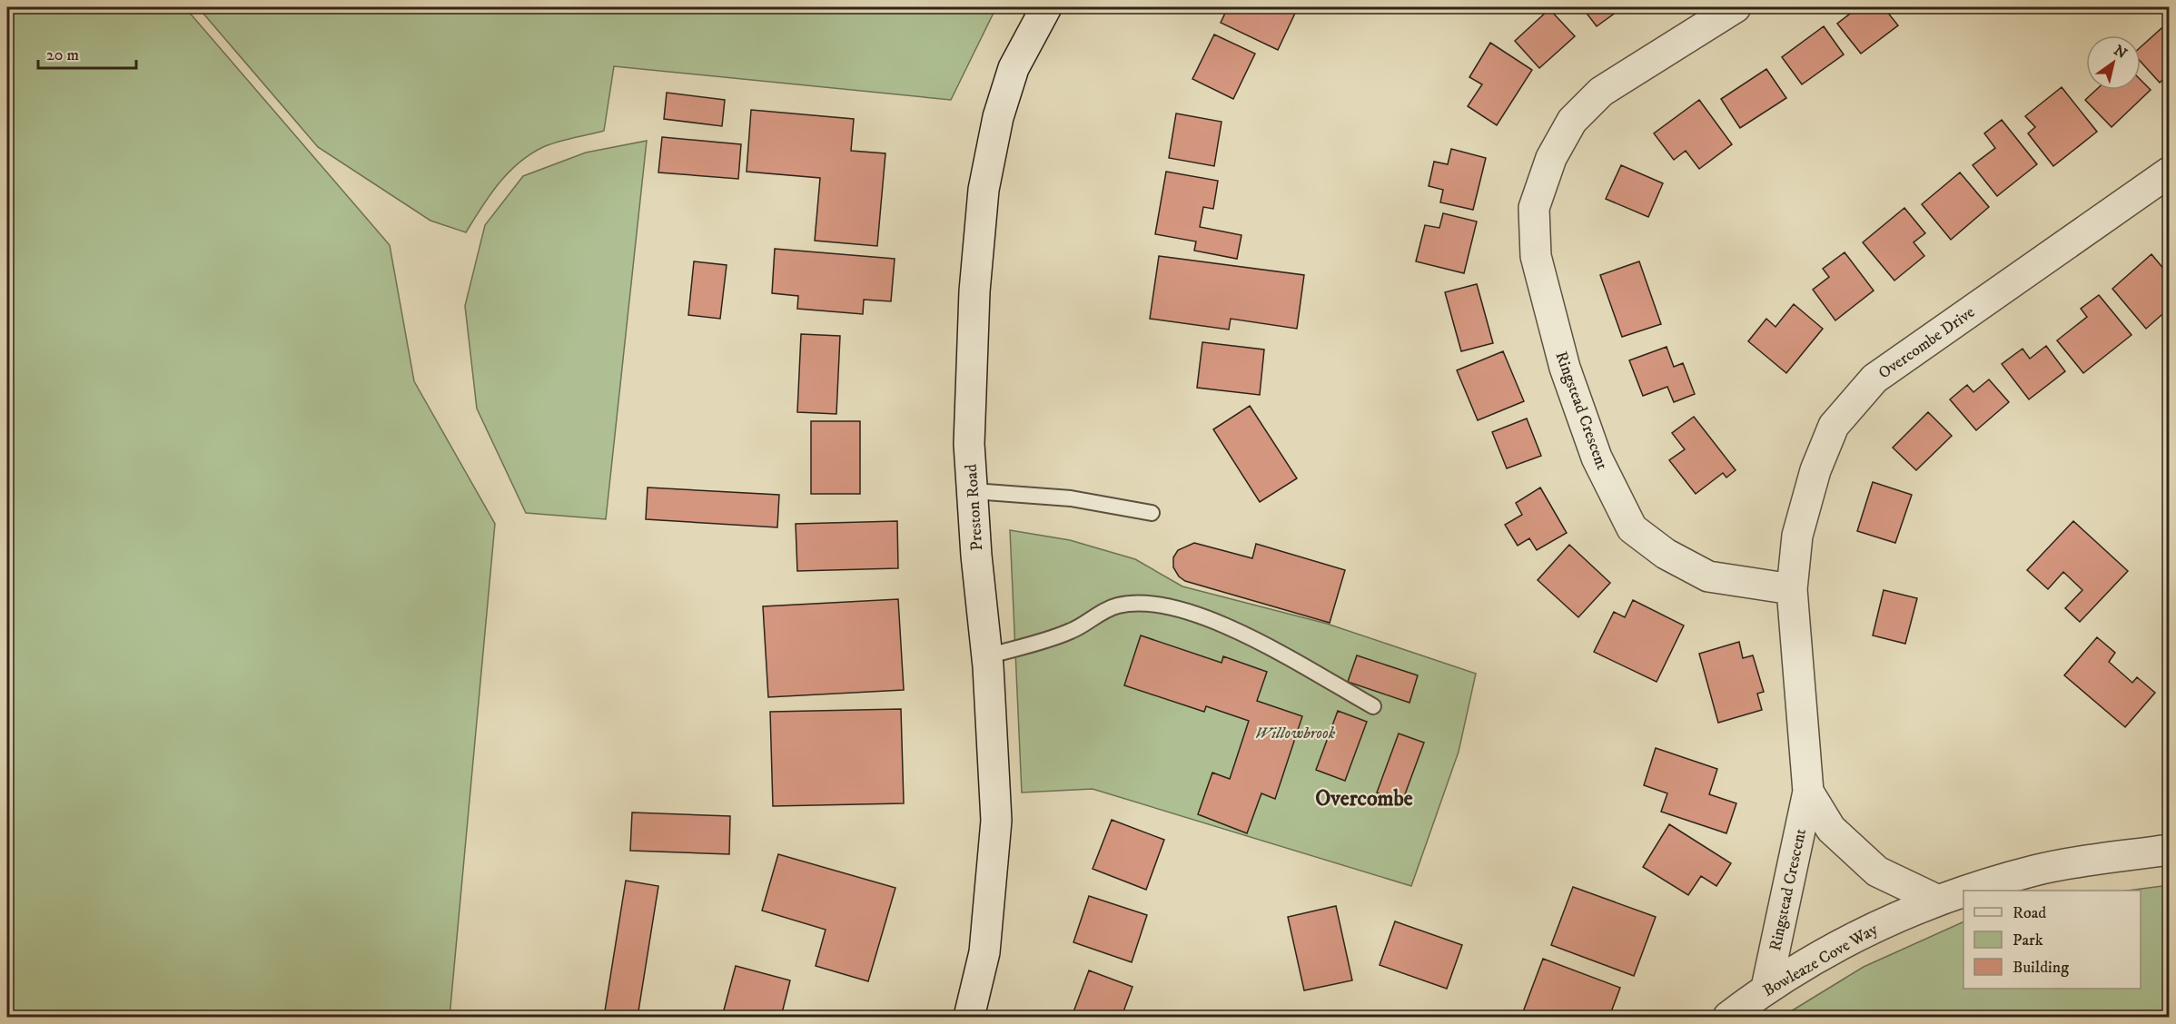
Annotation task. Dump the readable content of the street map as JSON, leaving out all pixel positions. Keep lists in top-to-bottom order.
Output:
{
  "streets": {
    "street": [
      "Overcombe Drive",
      "Ringstead Crescent",
      "Preston Road",
      "Bowleaze Cove Way"
    ]
  },
  "crossings": [
    ["Overcombe Drive", "Ringstead Crescent"],
    ["Ringstead Crescent", "Bowleaze Cove Way"]
  ],
  "districts": ["Overcombe"],
  "parks": ["Willowbrook"],
  "legend": ["Road", "Park", "Building"],
  "scale_bar": "20 m",
  "north": "top right"
}
